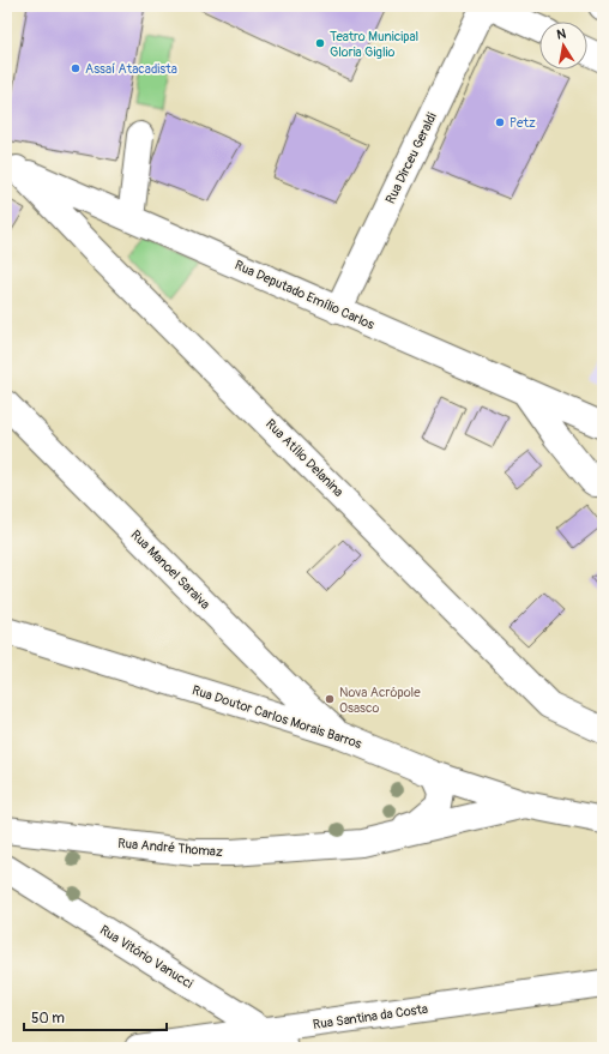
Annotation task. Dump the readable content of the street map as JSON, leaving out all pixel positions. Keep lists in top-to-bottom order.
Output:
{
  "streets": {
    "street": [
      "Rua Dirceu Geraldi",
      "Rua Deputado Emílio Carlos",
      "Rua Atílio Delanina",
      "Rua Manoel Saraiva",
      "Rua Doutor Carlos Morais Barros",
      "Rua André Thomaz",
      "Rua Vitório Vanucci",
      "Rua Santina da Costa"
    ]
  },
  "crossings": [
    ["Rua Dirceu Geraldi", "Rua Deputado Emílio Carlos"],
    ["Rua Deputado Emílio Carlos", "Rua Atílio Delanina"],
    ["Rua Manoel Saraiva", "Rua Doutor Carlos Morais Barros"],
    ["Rua Doutor Carlos Morais Barros", "Rua André Thomaz"],
    ["Rua Vitório Vanucci", "Rua Santina da Costa"]
  ],
  "places": [
    "Teatro Municipal Gloria Giglio",
    "Assaí Atacadista",
    "Petz",
    "Nova Acrópole Osasco"
  ],
  "scale_bar": "50 m",
  "north": "top"
}
